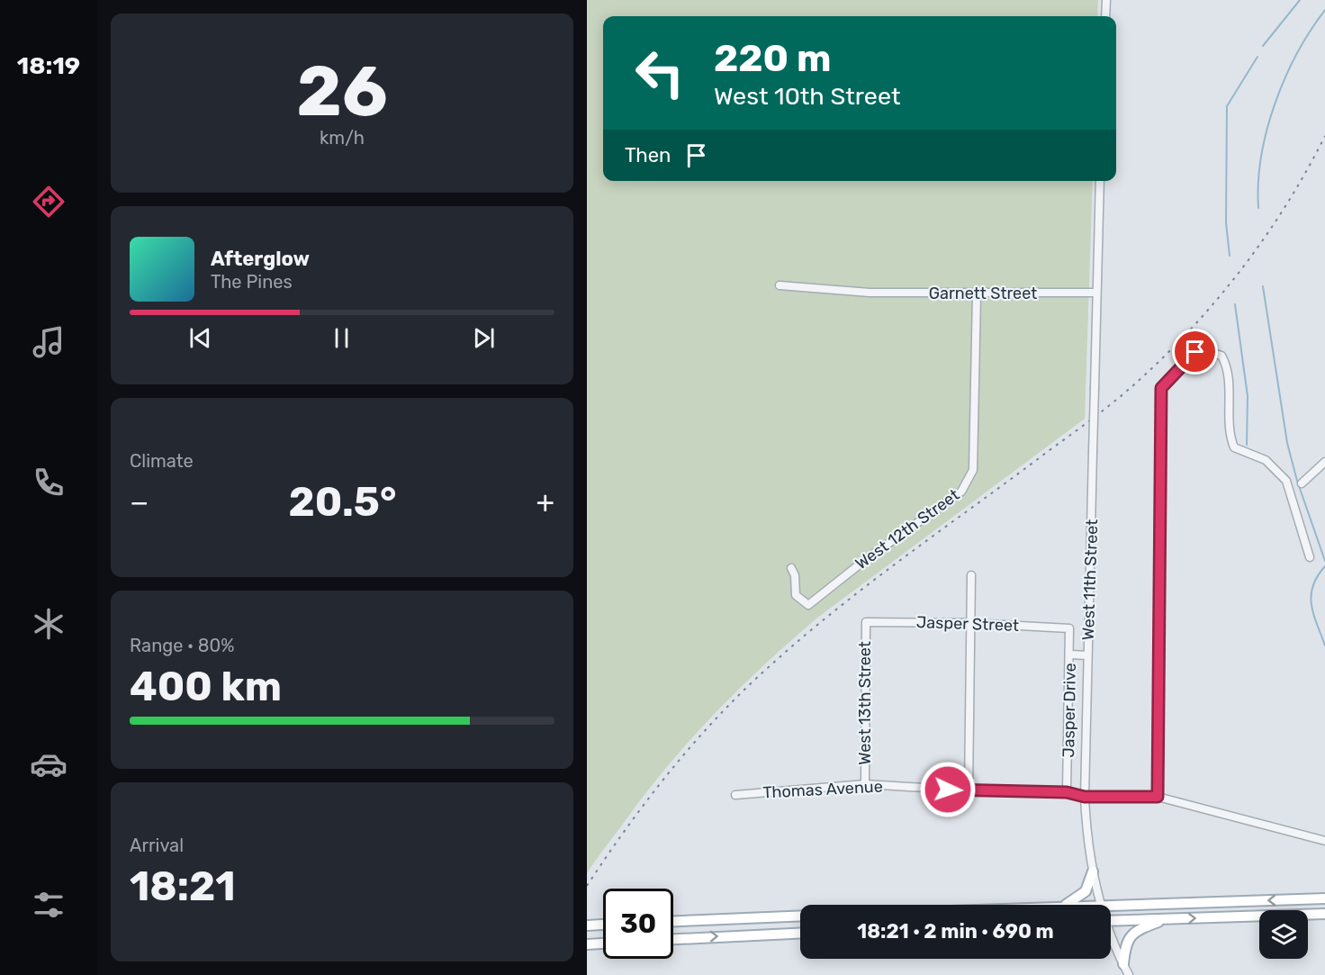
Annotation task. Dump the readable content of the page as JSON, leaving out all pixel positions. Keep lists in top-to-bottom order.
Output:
{
  "streets": {
    "street": [
      "Garnett Street",
      "West 12th Street",
      "West 11th Street",
      "Jasper Street",
      "West 13th Street",
      "Jasper Drive",
      "Thomas Avenue"
    ]
  },
  "crossings": [
    ["Garnett Street", "West 12th Street"],
    ["Garnett Street", "West 11th Street"],
    ["West 11th Street", "Thomas Avenue"],
    ["Jasper Street", "West 13th Street"],
    ["Jasper Street", "Jasper Drive"],
    ["West 13th Street", "Thomas Avenue"],
    ["Jasper Drive", "Thomas Avenue"]
  ],
  "page": {
    "tabs": "18:19",
    "tile": [
      ["26", "km/h"],
      "Climate",
      ["Range · 80%", "400 km"],
      ["Arrival", "18:21"]
    ],
    "turn": ["220 m", "West 10th Street"],
    "then": "Then",
    "song": ["Afterglow", "The Pines"],
    "heat": ["−", "20.5°", "+"],
    "limit": "30",
    "trip": "18:21 · 2 min · 690 m"
  }
}
